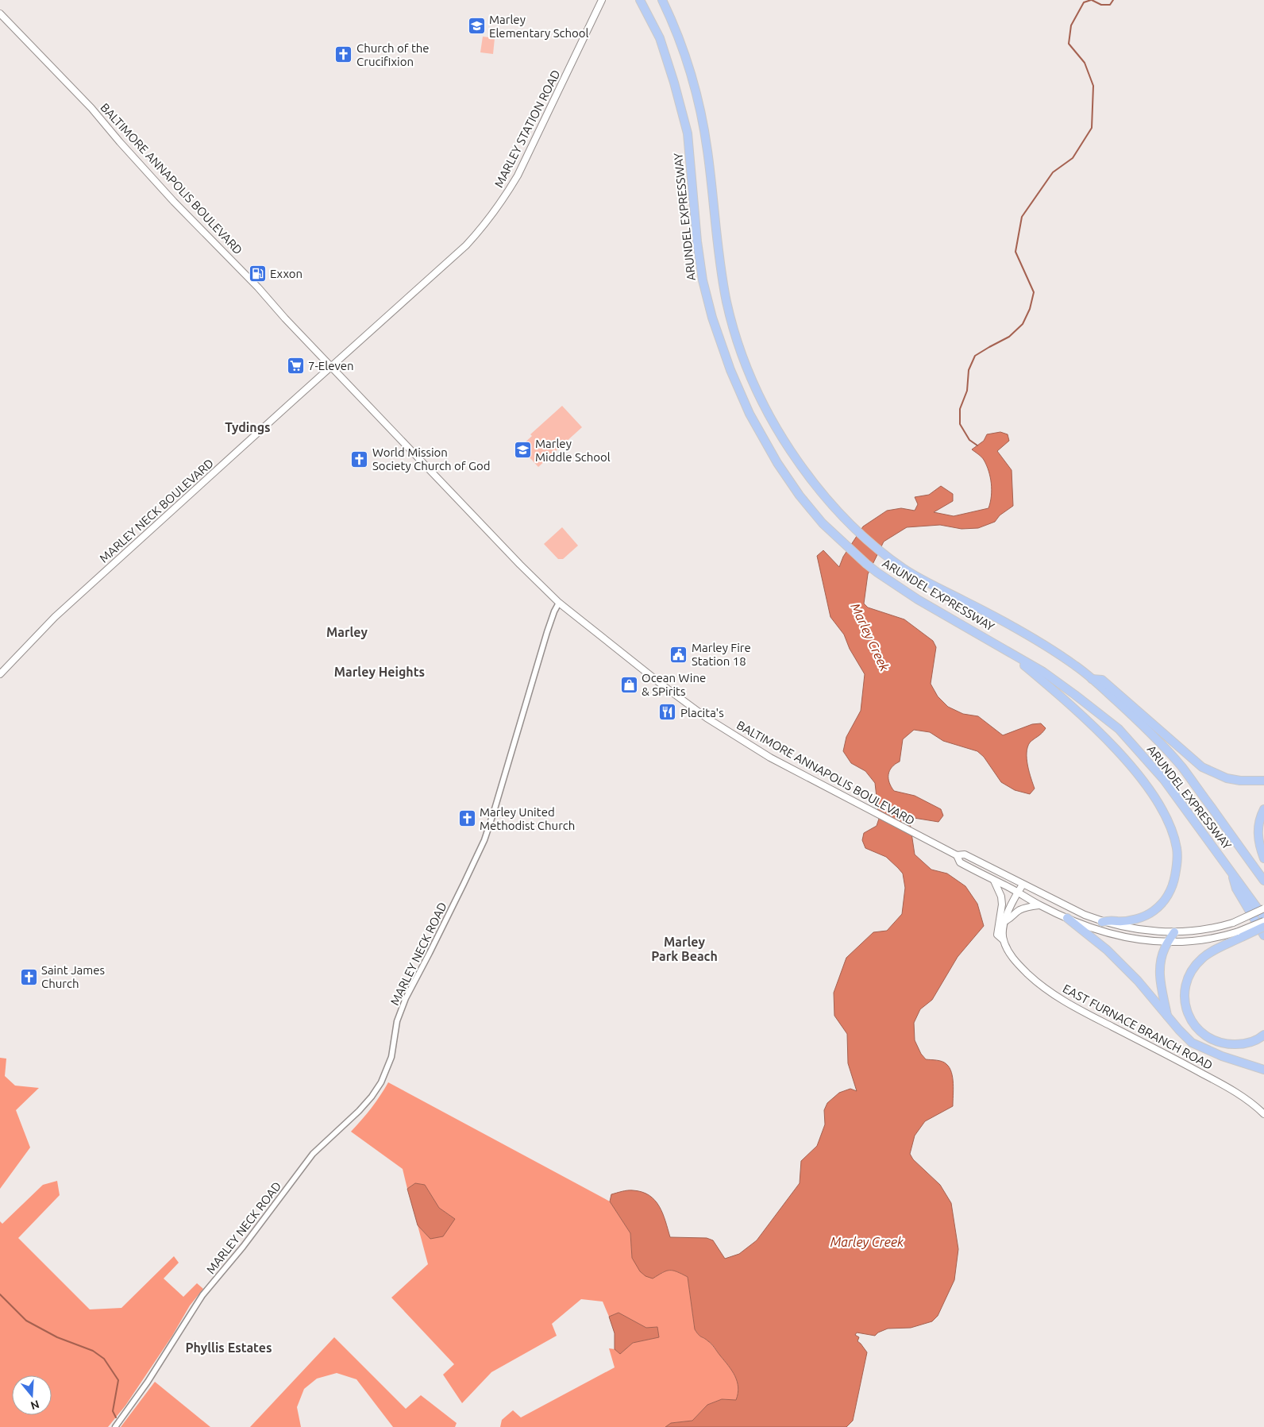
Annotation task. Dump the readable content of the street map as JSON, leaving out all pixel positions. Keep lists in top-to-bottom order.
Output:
{
  "streets": {
    "highway": ["ARUNDEL EXPRESSWAY"],
    "main road": [
      "MARLEY STATION ROAD",
      "BALTIMORE ANNAPOLIS BOULEVARD",
      "MARLEY NECK BOULEVARD",
      "EAST FURNACE BRANCH ROAD"
    ],
    "street": ["MARLEY NECK ROAD"]
  },
  "crossings": [
    ["MARLEY STATION ROAD", "BALTIMORE ANNAPOLIS BOULEVARD"],
    ["MARLEY STATION ROAD", "MARLEY NECK BOULEVARD"],
    ["BALTIMORE ANNAPOLIS BOULEVARD", "MARLEY NECK BOULEVARD"],
    ["BALTIMORE ANNAPOLIS BOULEVARD", "MARLEY NECK ROAD"],
    ["BALTIMORE ANNAPOLIS BOULEVARD", "EAST FURNACE BRANCH ROAD"]
  ],
  "districts": [
    "Tydings",
    "Marley",
    "Marley Heights",
    "Marley Park Beach",
    "Phyllis Estates"
  ],
  "water": ["Marley Creek"],
  "places": {
    "school or university": ["Marley Elementary School", "Marley Middle School"],
    "church": [
      "Church of the Crucifixion",
      "World Mission Society Church of God",
      "Marley United Methodist Church",
      "Saint James Church"
    ],
    "fuel station": ["Exxon"],
    "supermarket": ["7-Eleven"],
    "public building": ["Marley Fire Station 18"],
    "shop": ["Ocean Wine & SPirits"],
    "restaurant": ["Placita's"]
  },
  "north": "bottom"
}
